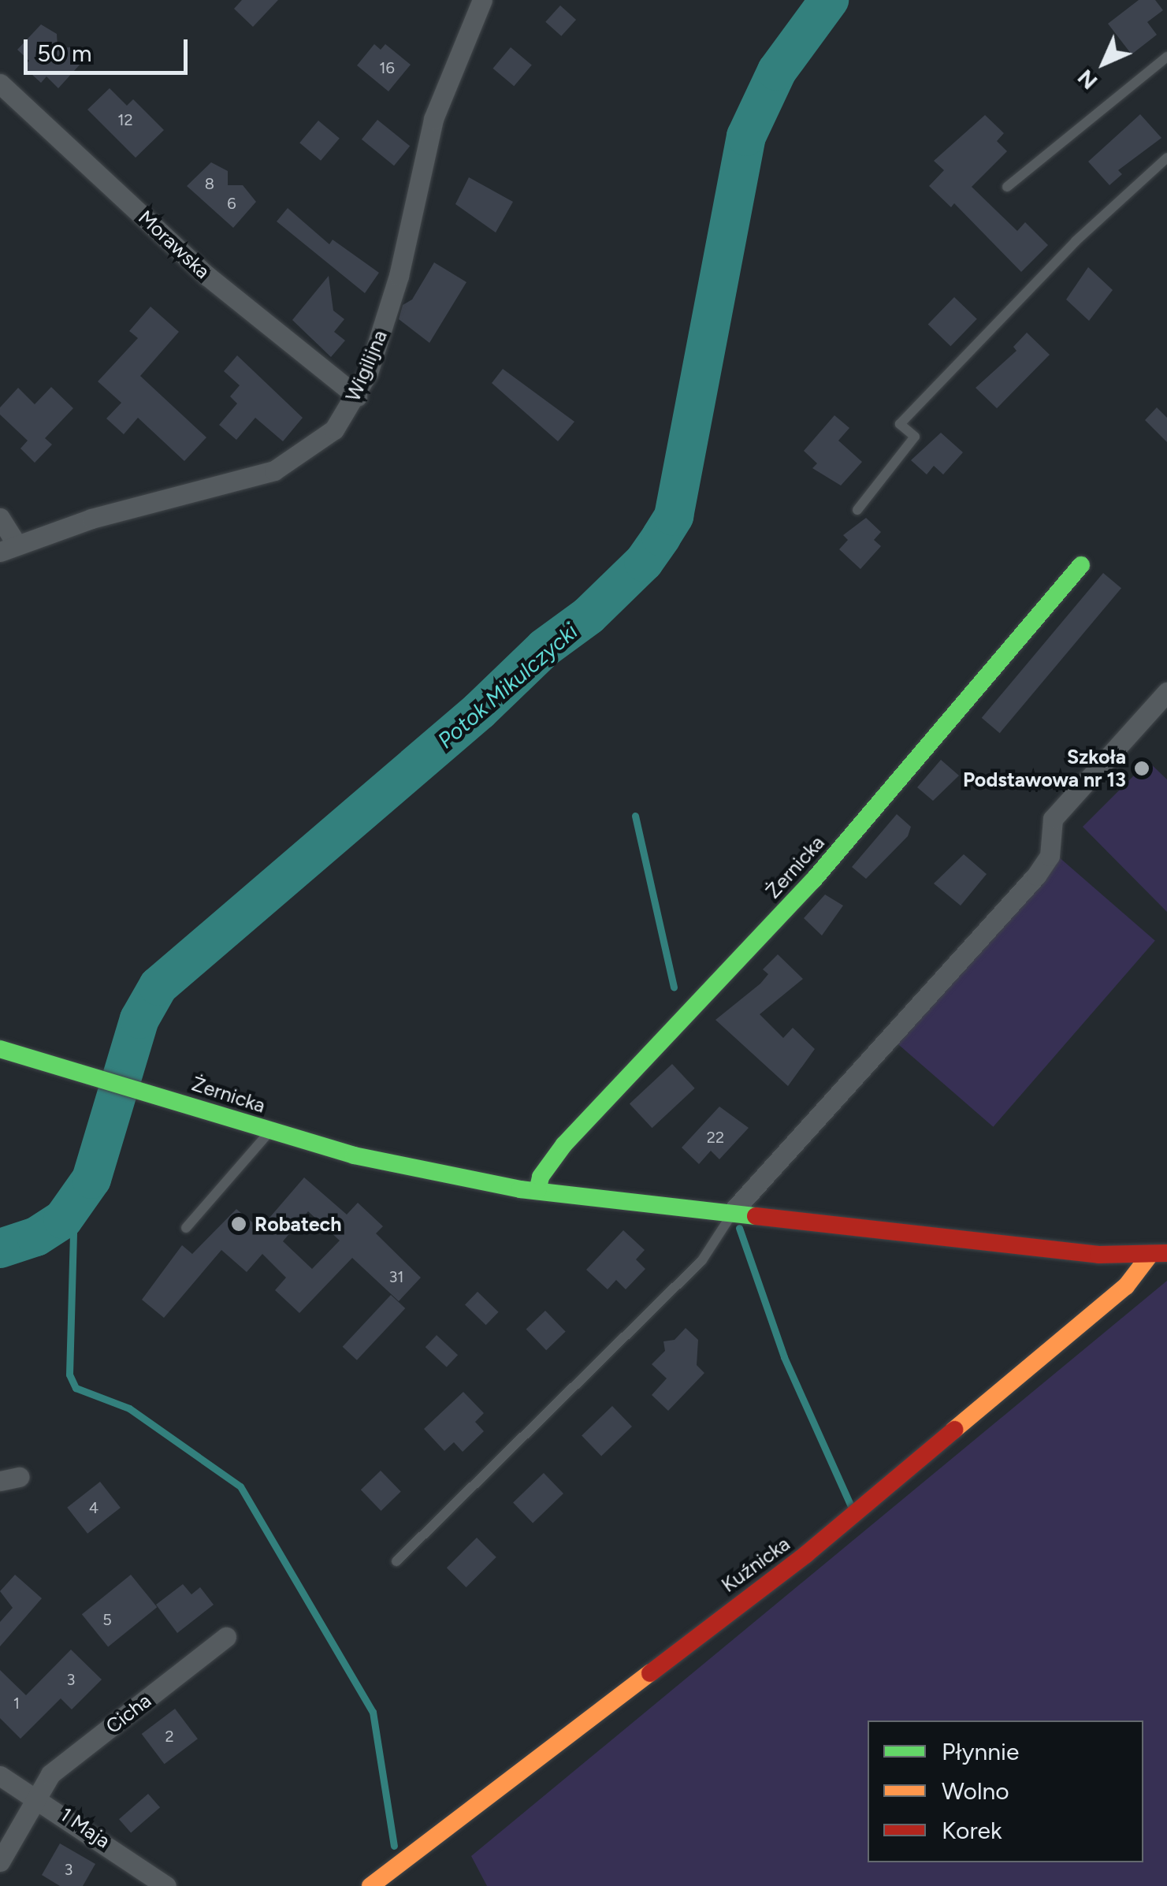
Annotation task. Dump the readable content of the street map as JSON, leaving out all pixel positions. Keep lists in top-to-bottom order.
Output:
{
  "streets": {
    "street": [
      "Morawska",
      "Wigilijna",
      "Żernicka",
      "Kuźnicka",
      "Cicha",
      "1 Maja"
    ]
  },
  "crossings": [
    ["Morawska", "Wigilijna"],
    ["Żernicka", "Kuźnicka"],
    ["Cicha", "1 Maja"]
  ],
  "water": ["Potok Mikulczycki"],
  "places": ["Szkoła Podstawowa nr 13", "Robatech"],
  "house_numbers": [
    "16",
    "12",
    "8",
    "6",
    "22",
    "31",
    "4",
    "5",
    "3",
    "1",
    "2",
    "3"
  ],
  "legend": ["Płynnie", "Wolno", "Korek"],
  "scale_bar": "50 m",
  "north": "bottom left"
}
